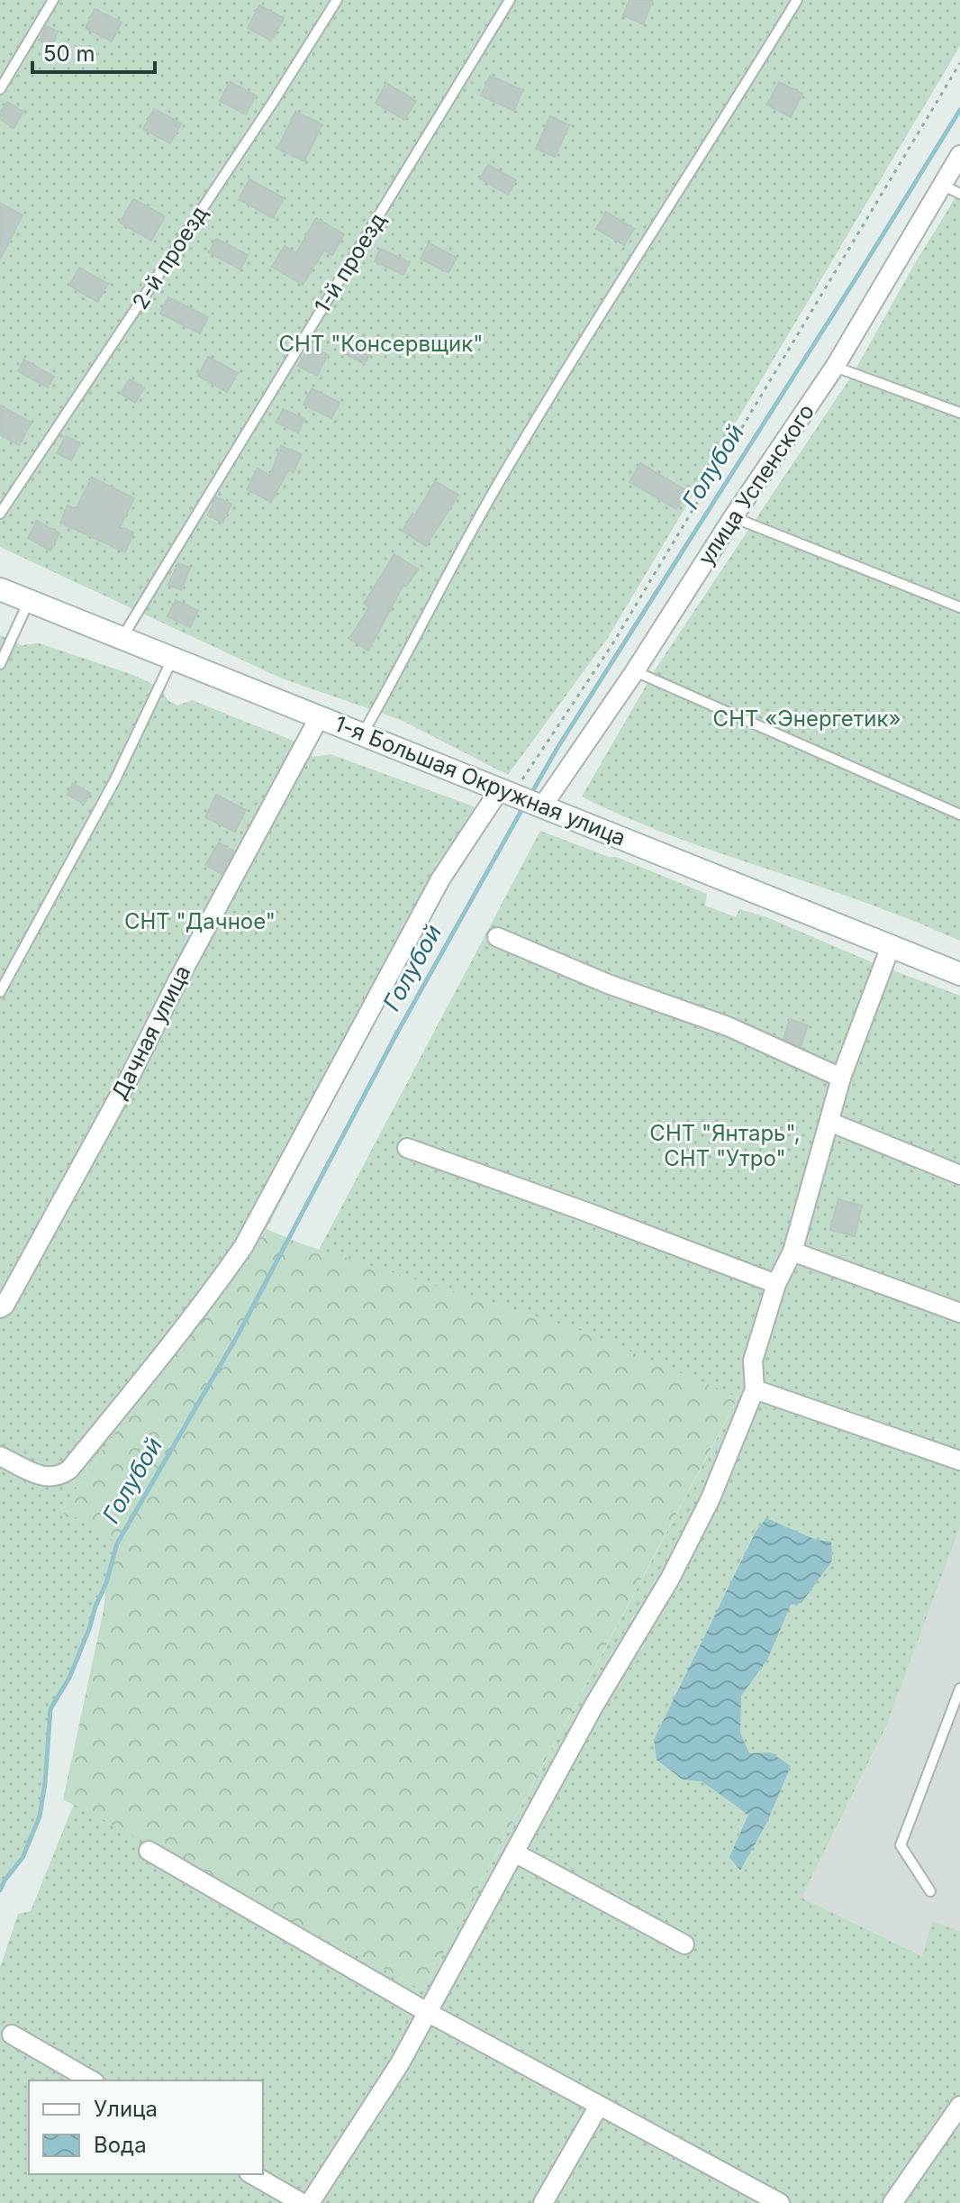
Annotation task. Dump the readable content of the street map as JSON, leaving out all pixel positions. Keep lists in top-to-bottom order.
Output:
{
  "streets": {
    "street": ["улица Успенского", "1-я Большая Окружная улица", "Дачная улица"],
    "lane": ["2-й проезд", "1-й проезд"]
  },
  "crossings": [
    ["1-й проезд", "1-я Большая Окружная улица"],
    ["улица Успенского", "1-я Большая Окружная улица"],
    ["1-я Большая Окружная улица", "Дачная улица"]
  ],
  "water": ["Голубой"],
  "parks": [
    "СНТ \"Консервщик\"",
    "СНТ «Энергетик»",
    "СНТ \"Дачное\"",
    "СНТ \"Янтарь\", СНТ \"Утро\""
  ],
  "legend": ["Улица", "Вода"],
  "scale_bar": "50 m"
}
